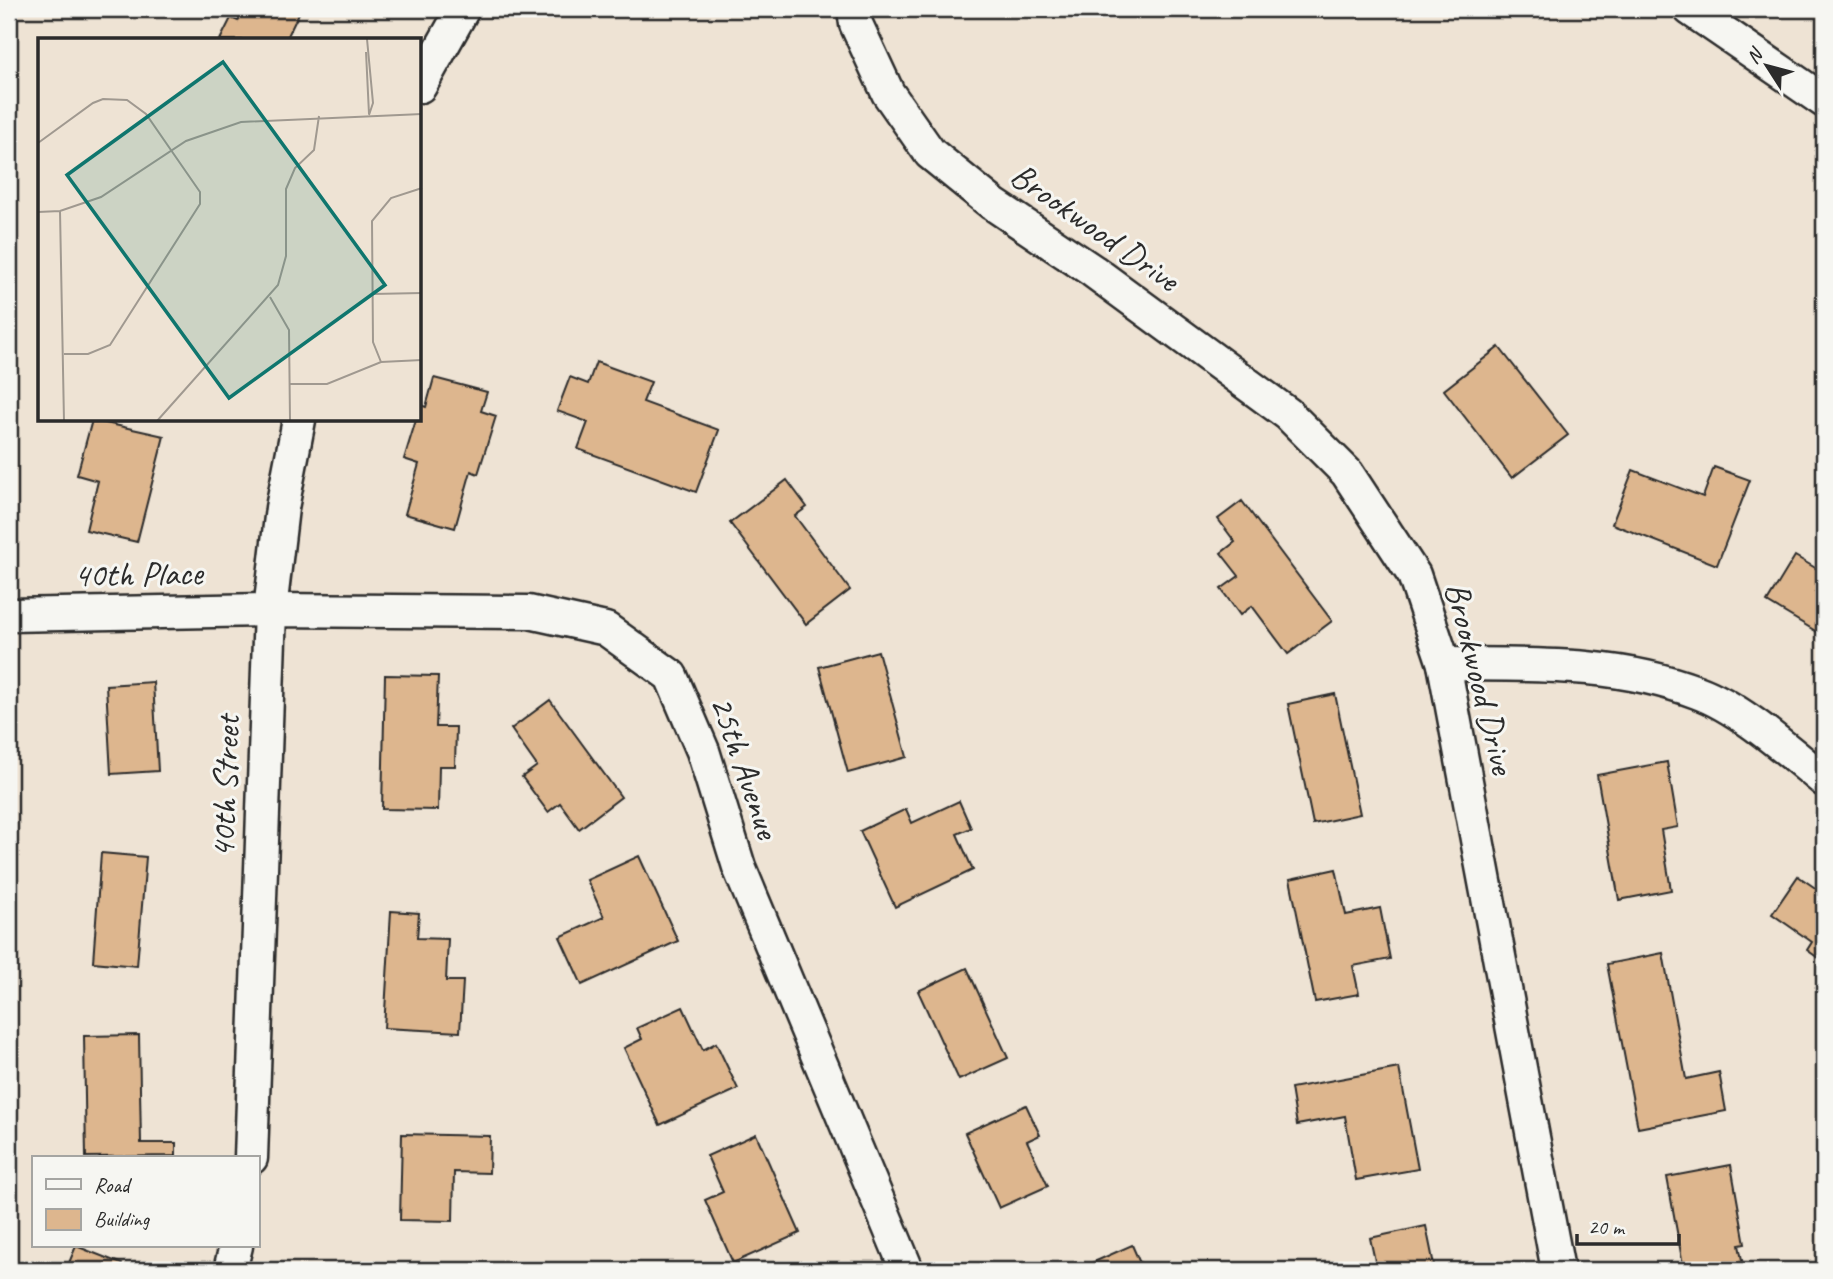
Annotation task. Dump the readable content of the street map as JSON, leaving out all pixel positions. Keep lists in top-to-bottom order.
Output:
{
  "streets": {
    "street": [
      "Brookwood Drive",
      "40th Place",
      "25th Avenue",
      "40th Street"
    ]
  },
  "crossings": [
    ["40th Place", "25th Avenue"],
    ["40th Place", "40th Street"],
    ["25th Avenue", "40th Street"]
  ],
  "legend": ["Road", "Building"],
  "scale_bar": "20 m",
  "north": "top left"
}
